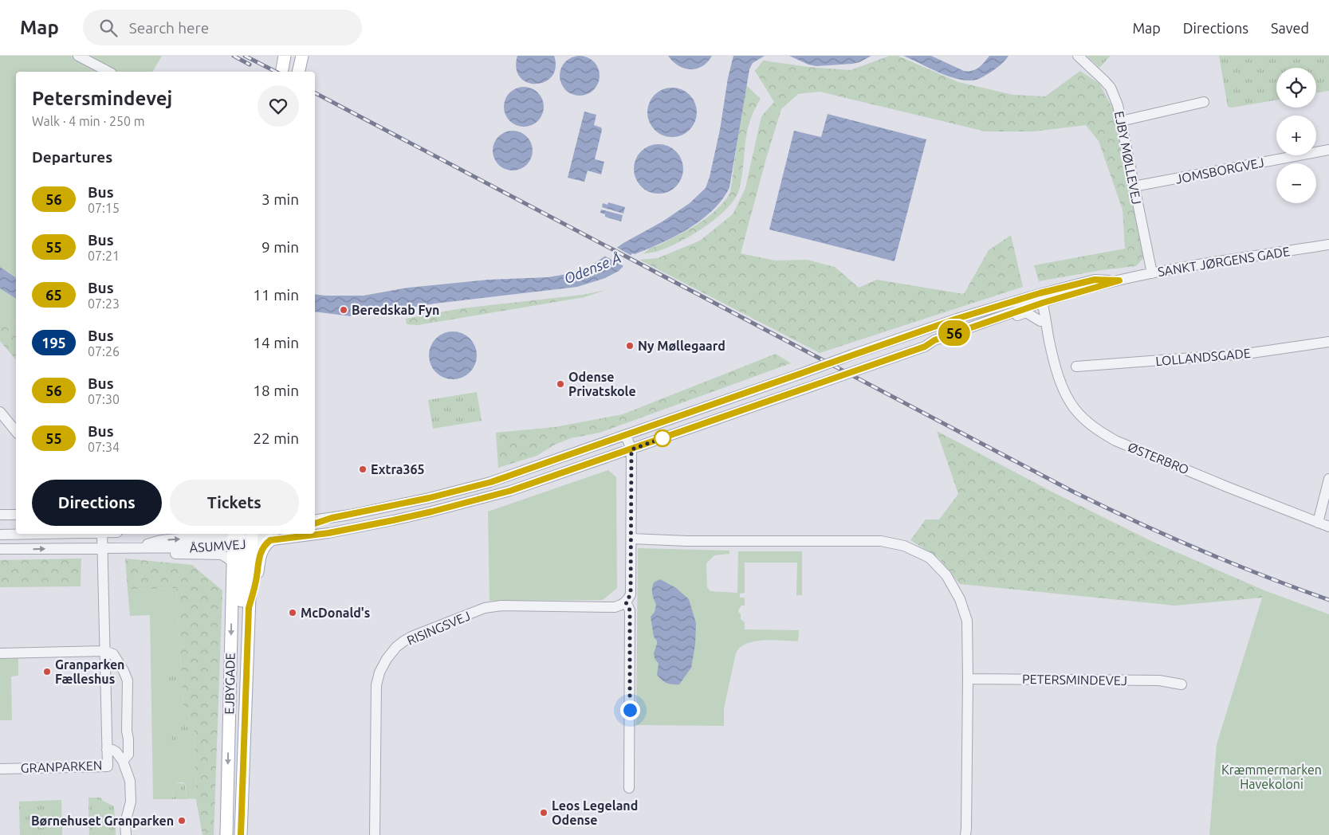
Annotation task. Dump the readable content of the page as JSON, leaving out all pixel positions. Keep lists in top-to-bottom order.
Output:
{
  "streets": {
    "main road": ["EJBYGADE"],
    "street": [
      "EJBY MØLLEVEJ",
      "JOMSBORGVEJ",
      "SANKT JØRGENS GADE",
      "LOLLANDSGADE",
      "ØSTERBRO",
      "ÅSUMVEJ",
      "RISINGSVEJ",
      "PETERSMINDEVEJ",
      "GRANPARKEN"
    ]
  },
  "crossings": [
    ["EJBY MØLLEVEJ", "JOMSBORGVEJ"],
    ["EJBY MØLLEVEJ", "SANKT JØRGENS GADE"],
    ["SANKT JØRGENS GADE", "ØSTERBRO"],
    ["SANKT JØRGENS GADE", "ÅSUMVEJ"],
    ["ØSTERBRO", "ÅSUMVEJ"],
    ["ÅSUMVEJ", "EJBYGADE"]
  ],
  "water": ["Odense Å"],
  "parks": ["Kræmmermarken Havekoloni"],
  "places": [
    "Beredskab Fyn",
    "Ny Møllegaard",
    "Odense Privatskole",
    "Extra365",
    "McDonald's",
    "Granparken Fælleshus",
    "Leos Legeland Odense",
    "Børnehuset Granparken"
  ],
  "lines": ["bus line 56"],
  "page": {
    "header": "Map",
    "search": "Search here",
    "nav": ["Map", "Directions", "Saved"],
    "on_map": "56",
    "map_buttons": ["+", "−"],
    "heading": [
      ["Petersmindevej", "Walk · 4 min · 250 m"],
      "Departures"
    ],
    "list": [
      {
        "mark": "56",
        "name": "Bus",
        "note": "07:15",
        "value": "3 min"
      },
      {
        "mark": "55",
        "name": "Bus",
        "note": "07:21",
        "value": "9 min"
      },
      {
        "mark": "65",
        "name": "Bus",
        "note": "07:23",
        "value": "11 min"
      },
      {
        "mark": "195",
        "name": "Bus",
        "note": "07:26",
        "value": "14 min"
      },
      {
        "mark": "56",
        "name": "Bus",
        "note": "07:30",
        "value": "18 min"
      },
      {
        "mark": "55",
        "name": "Bus",
        "note": "07:34",
        "value": "22 min"
      }
    ],
    "buttons": ["Directions", "Tickets"]
  }
}
